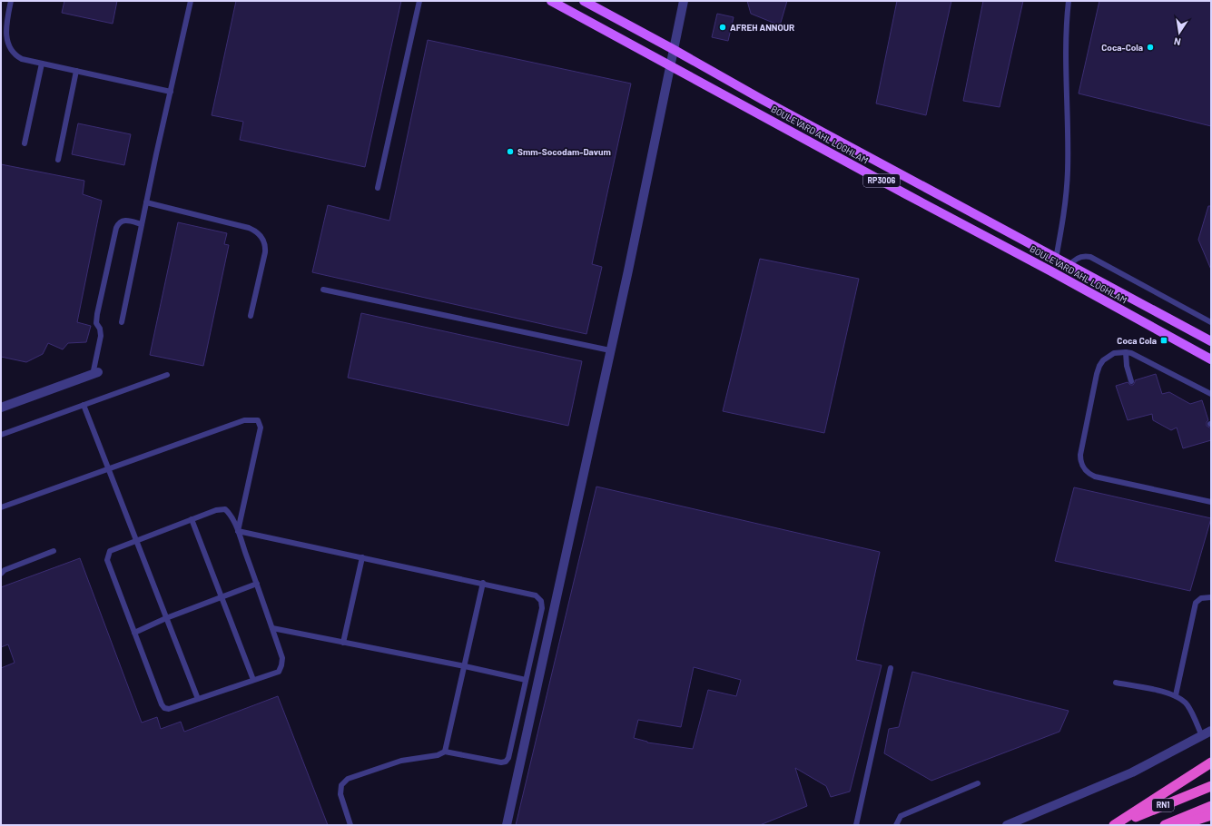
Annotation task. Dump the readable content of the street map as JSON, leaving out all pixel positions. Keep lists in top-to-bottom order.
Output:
{
  "streets": {
    "highway": ["RN1"],
    "main road": ["BOULEVARD AHL LOGHLAM", "RP3006"]
  },
  "places": {
    "other": ["AFREH ANNOUR", "Coca-Cola", "Smm-Socodam-Davum"],
    "transit": ["Coca Cola"]
  },
  "north": "bottom"
}
